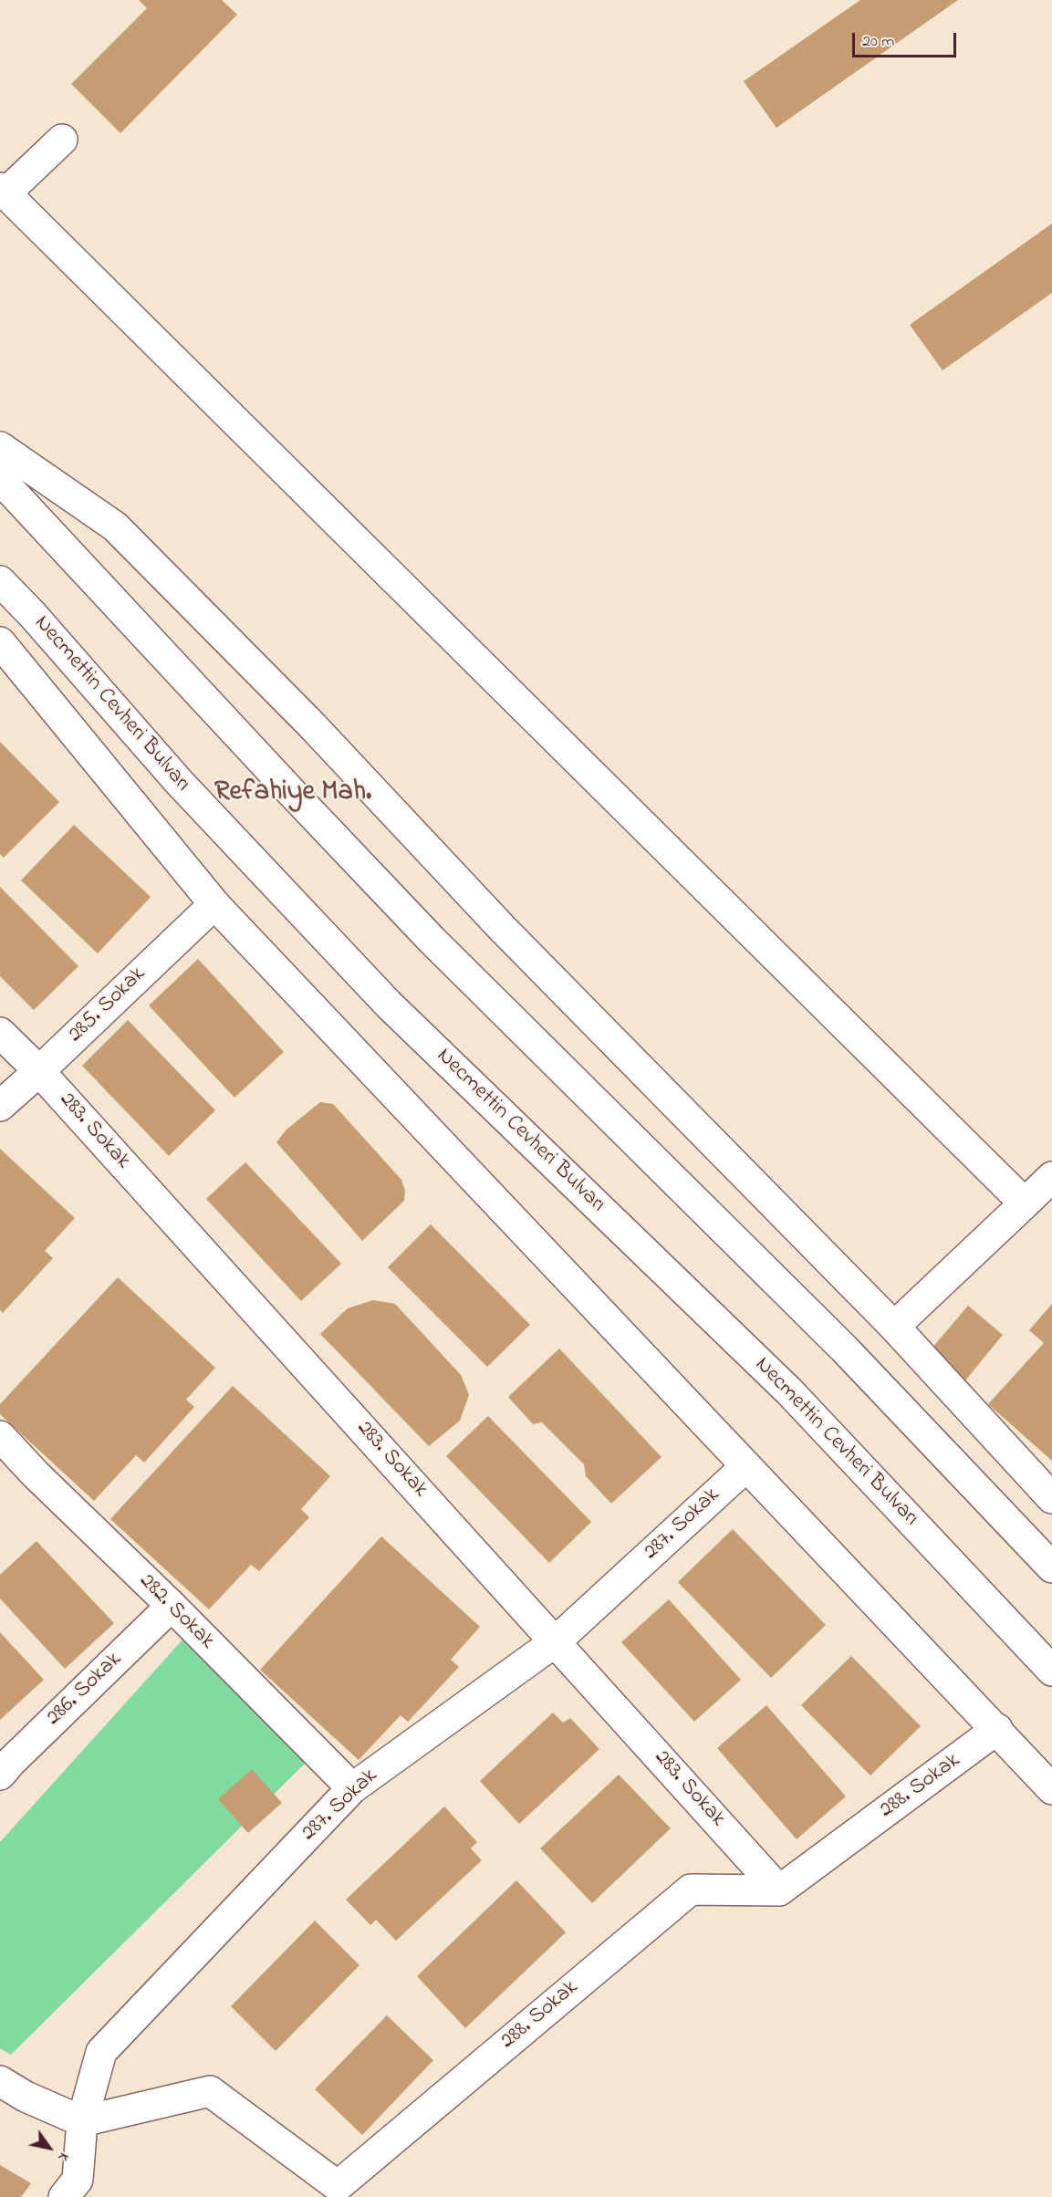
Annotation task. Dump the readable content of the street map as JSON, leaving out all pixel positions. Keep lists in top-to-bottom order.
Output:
{
  "streets": {
    "main road": [
      "Necmettin Cevheri Bulvarı",
      "285. Sokak",
      "283. Sokak",
      "287. Sokak",
      "282. Sokak",
      "286. Sokak",
      "288. Sokak"
    ]
  },
  "crossings": [
    ["285. Sokak", "283. Sokak"],
    ["283. Sokak", "287. Sokak"],
    ["283. Sokak", "288. Sokak"],
    ["287. Sokak", "282. Sokak"],
    ["287. Sokak", "288. Sokak"],
    ["282. Sokak", "286. Sokak"]
  ],
  "districts": ["Refahiye Mah."],
  "scale_bar": "20 m",
  "north": "bottom right"
}
